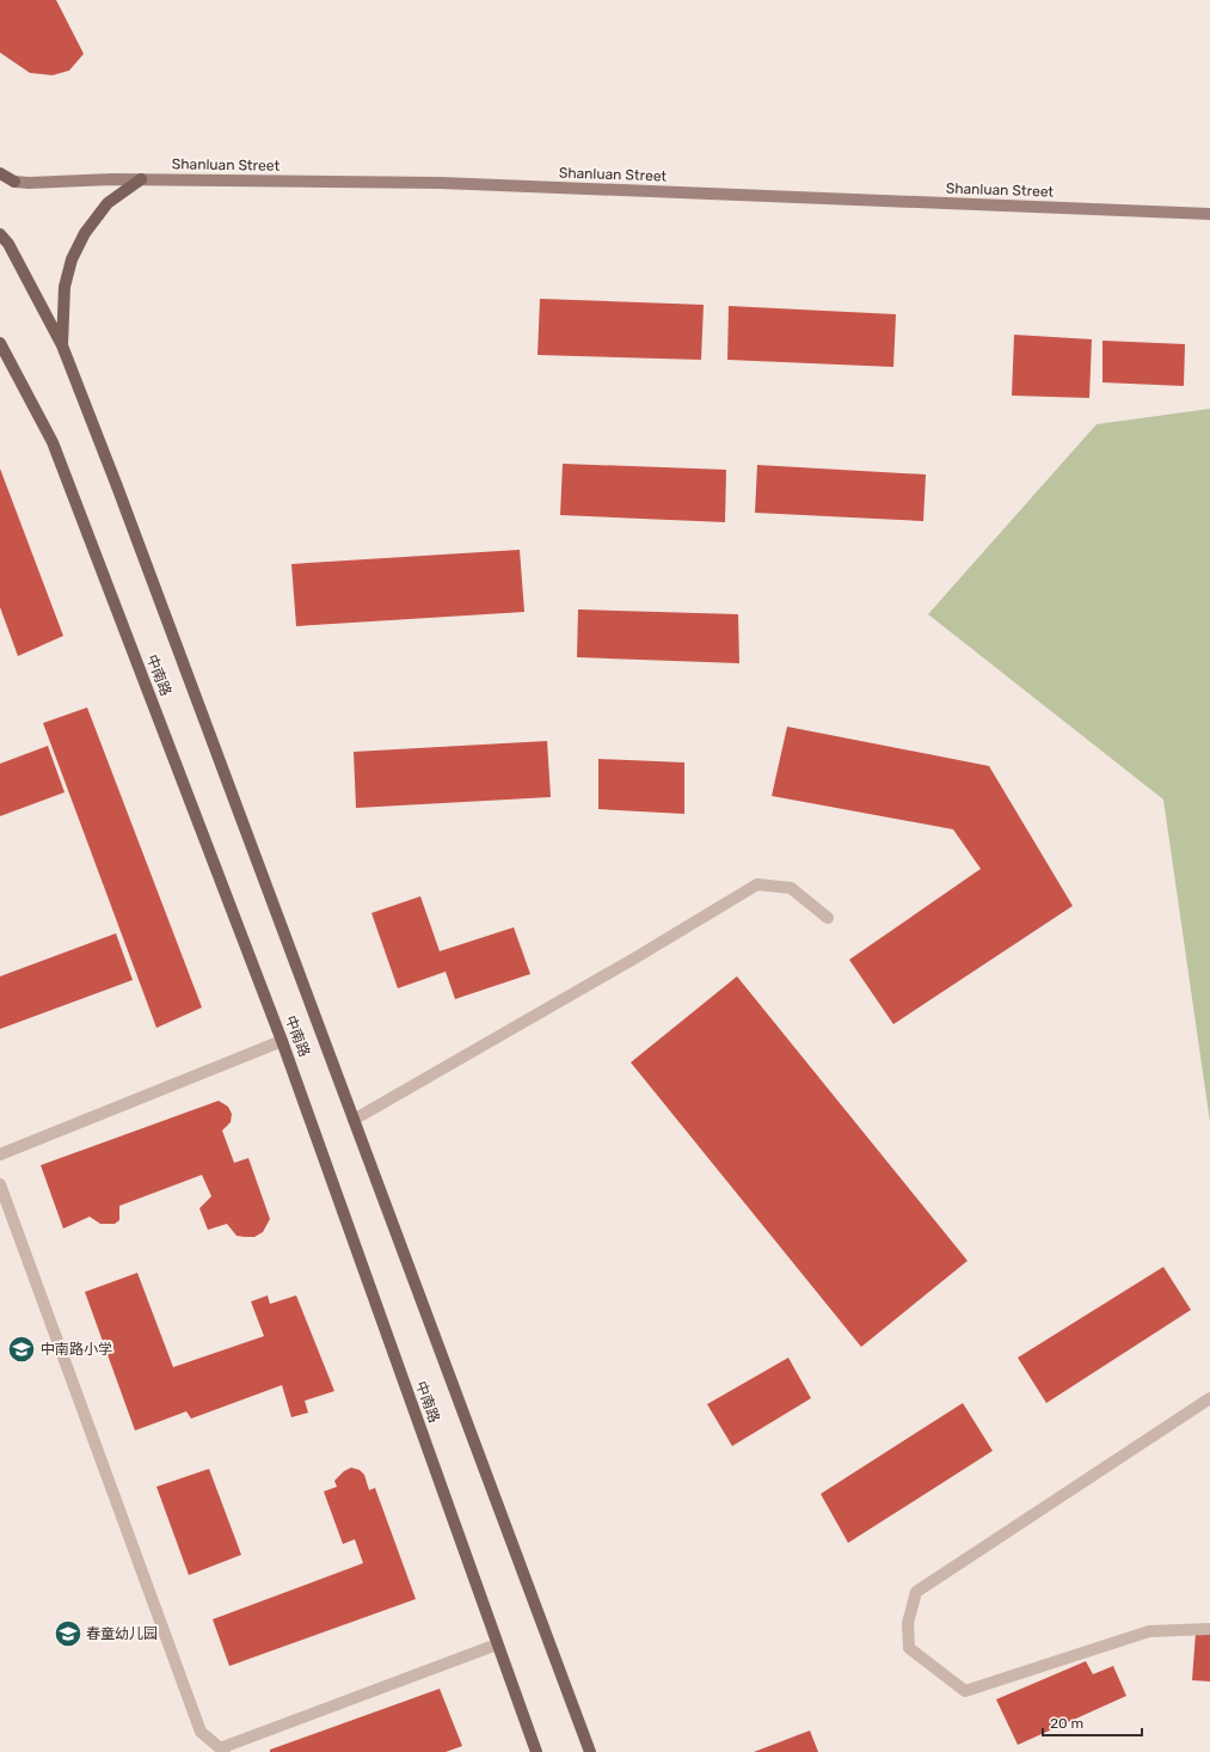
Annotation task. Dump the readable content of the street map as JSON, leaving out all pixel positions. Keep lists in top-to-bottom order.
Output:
{
  "streets": {
    "main road": ["Shanluan Street", "中南路"]
  },
  "places": {
    "school or university": ["中南路小学", "春童幼儿园"]
  },
  "scale_bar": "20 m"
}
